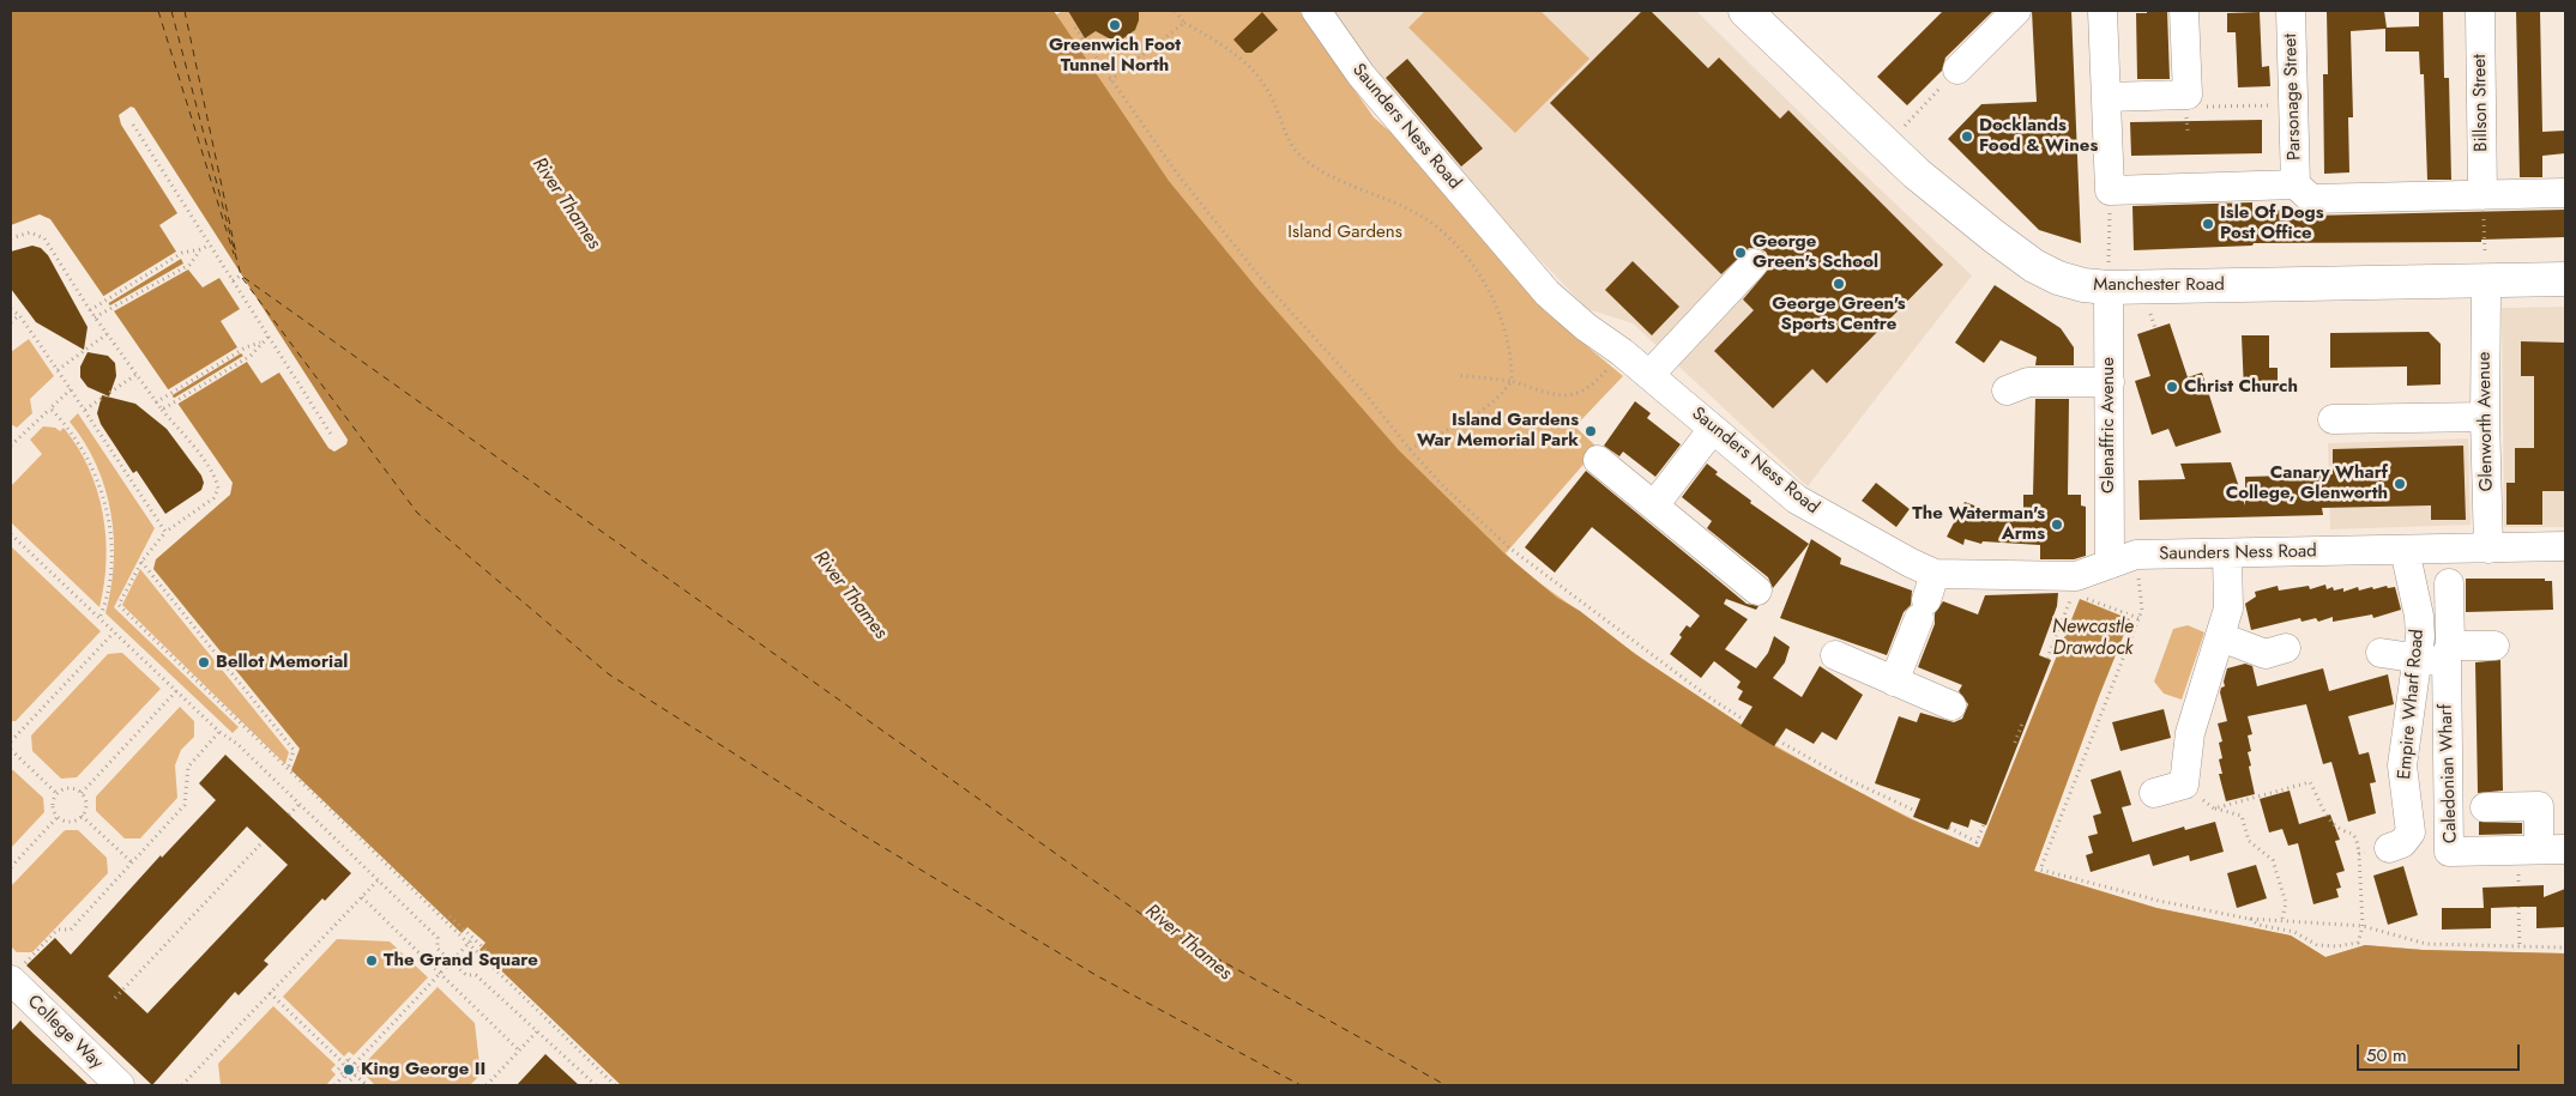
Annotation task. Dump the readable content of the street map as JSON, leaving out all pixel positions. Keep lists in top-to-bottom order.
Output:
{
  "streets": {
    "main road": ["Manchester Road"],
    "street": [
      "Parsonage Street",
      "Billson Street",
      "Saunders Ness Road",
      "Glenworth Avenue",
      "Glenaffric Avenue",
      "Empire Wharf Road",
      "Caledonian Wharf",
      "College Way"
    ]
  },
  "crossings": [
    ["Saunders Ness Road", "Glenworth Avenue"],
    ["Saunders Ness Road", "Glenaffric Avenue"],
    ["Saunders Ness Road", "Empire Wharf Road"],
    ["Manchester Road", "Glenaffric Avenue"]
  ],
  "water": ["River Thames", "Newcastle Drawdock"],
  "parks": ["Island Gardens"],
  "places": [
    "Greenwich Foot Tunnel North",
    "Docklands Food & Wines",
    "Isle Of Dogs Post Office",
    "George Green's School",
    "George Green's Sports Centre",
    "Christ Church",
    "Island Gardens War Memorial Park",
    "Canary Wharf College, Glenworth",
    "The Waterman's Arms",
    "Bellot Memorial",
    "The Grand Square",
    "King George II"
  ],
  "scale_bar": "50 m"
}
